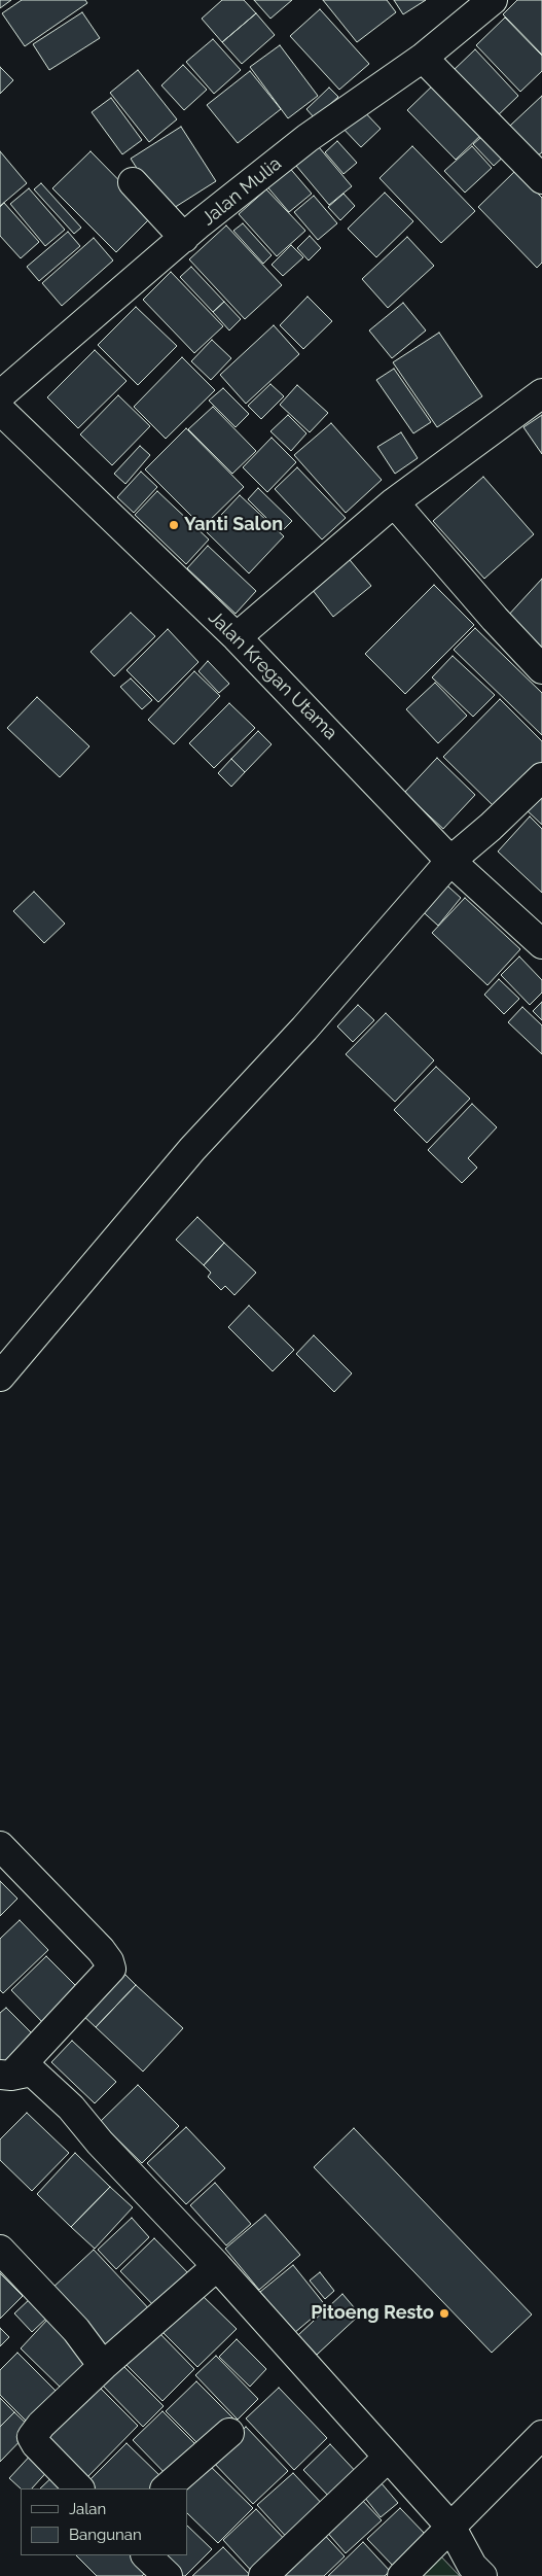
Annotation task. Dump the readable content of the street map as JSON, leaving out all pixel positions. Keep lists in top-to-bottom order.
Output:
{
  "streets": {
    "street": ["Jalan Mulia", "Jalan Kregan Utama"]
  },
  "places": ["Yanti Salon", "Pitoeng Resto"],
  "legend": ["Jalan", "Bangunan"]
}
